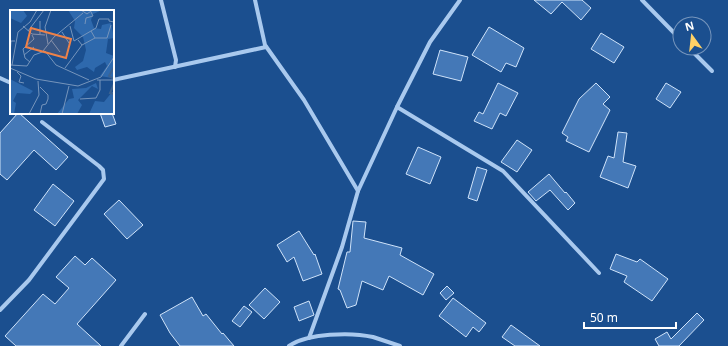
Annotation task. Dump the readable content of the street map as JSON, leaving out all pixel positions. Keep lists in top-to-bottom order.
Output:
{
  "scale_bar": "50 m",
  "north": "top"
}
